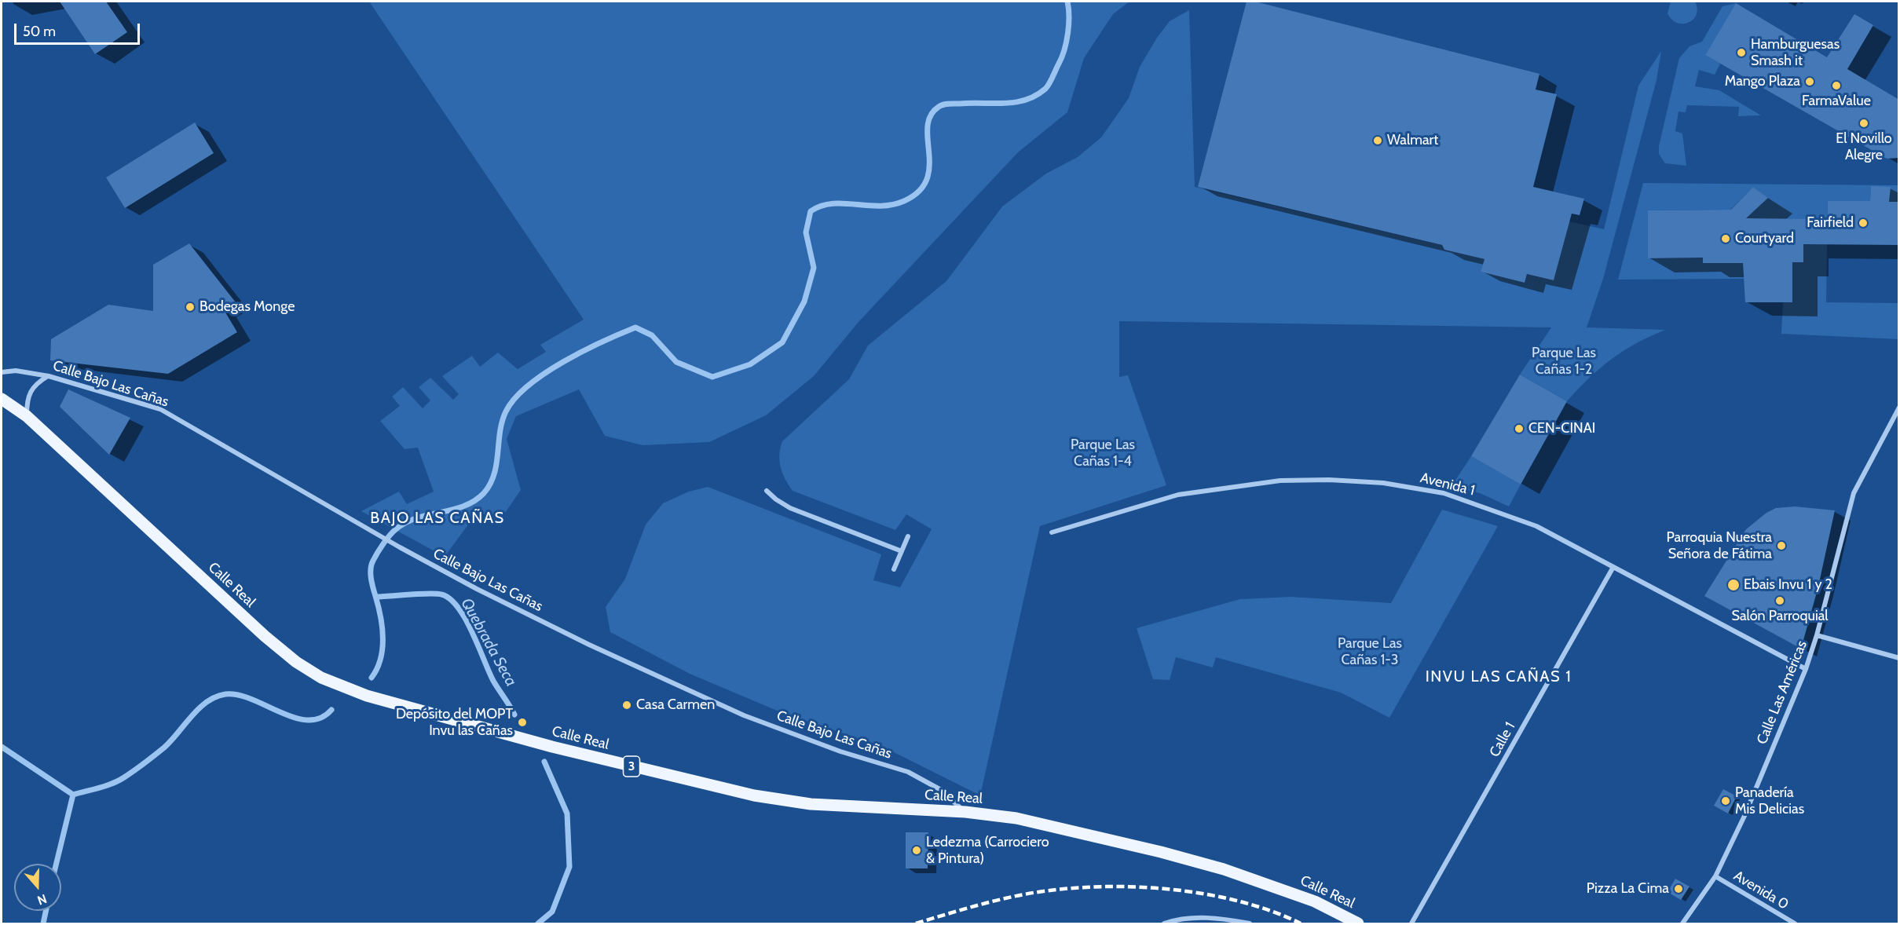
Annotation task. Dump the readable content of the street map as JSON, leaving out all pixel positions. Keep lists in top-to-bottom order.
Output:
{
  "streets": {
    "main road": ["Calle Real", "3"],
    "street": [
      "Calle Bajo Las Cañas",
      "Avenida 1",
      "Calle Las Américas",
      "Calle 1",
      "Avenida 0"
    ]
  },
  "crossings": [
    ["Calle Bajo Las Cañas", "Calle Real"],
    ["Avenida 1", "Calle Las Américas"],
    ["Avenida 1", "Calle 1"],
    ["Calle Las Américas", "Avenida 0"]
  ],
  "districts": ["BAJO LAS CAÑAS", "INVU LAS CAÑAS 1"],
  "water": ["Quebrada Seca"],
  "parks": ["Parque Las Cañas 1-2", "Parque Las Cañas 1-4", "Parque Las Cañas 1-3"],
  "places": [
    "Hamburguesas Smash it",
    "Mango Plaza",
    "FarmaValue",
    "El Novillo Alegre",
    "Walmart",
    "Fairfield",
    "Courtyard",
    "Bodegas Monge",
    "CEN-CINAI",
    "Parroquia Nuestra Señora de Fátima",
    "Ebais Invu 1 y 2",
    "Salón Parroquial",
    "Casa Carmen",
    "Depósito del MOPT Invu las Cañas",
    "Panadería Mis Delicias",
    "Ledezma (Carrociero & Pintura)",
    "Pizza La Cima"
  ],
  "scale_bar": "50 m",
  "north": "bottom"
}
